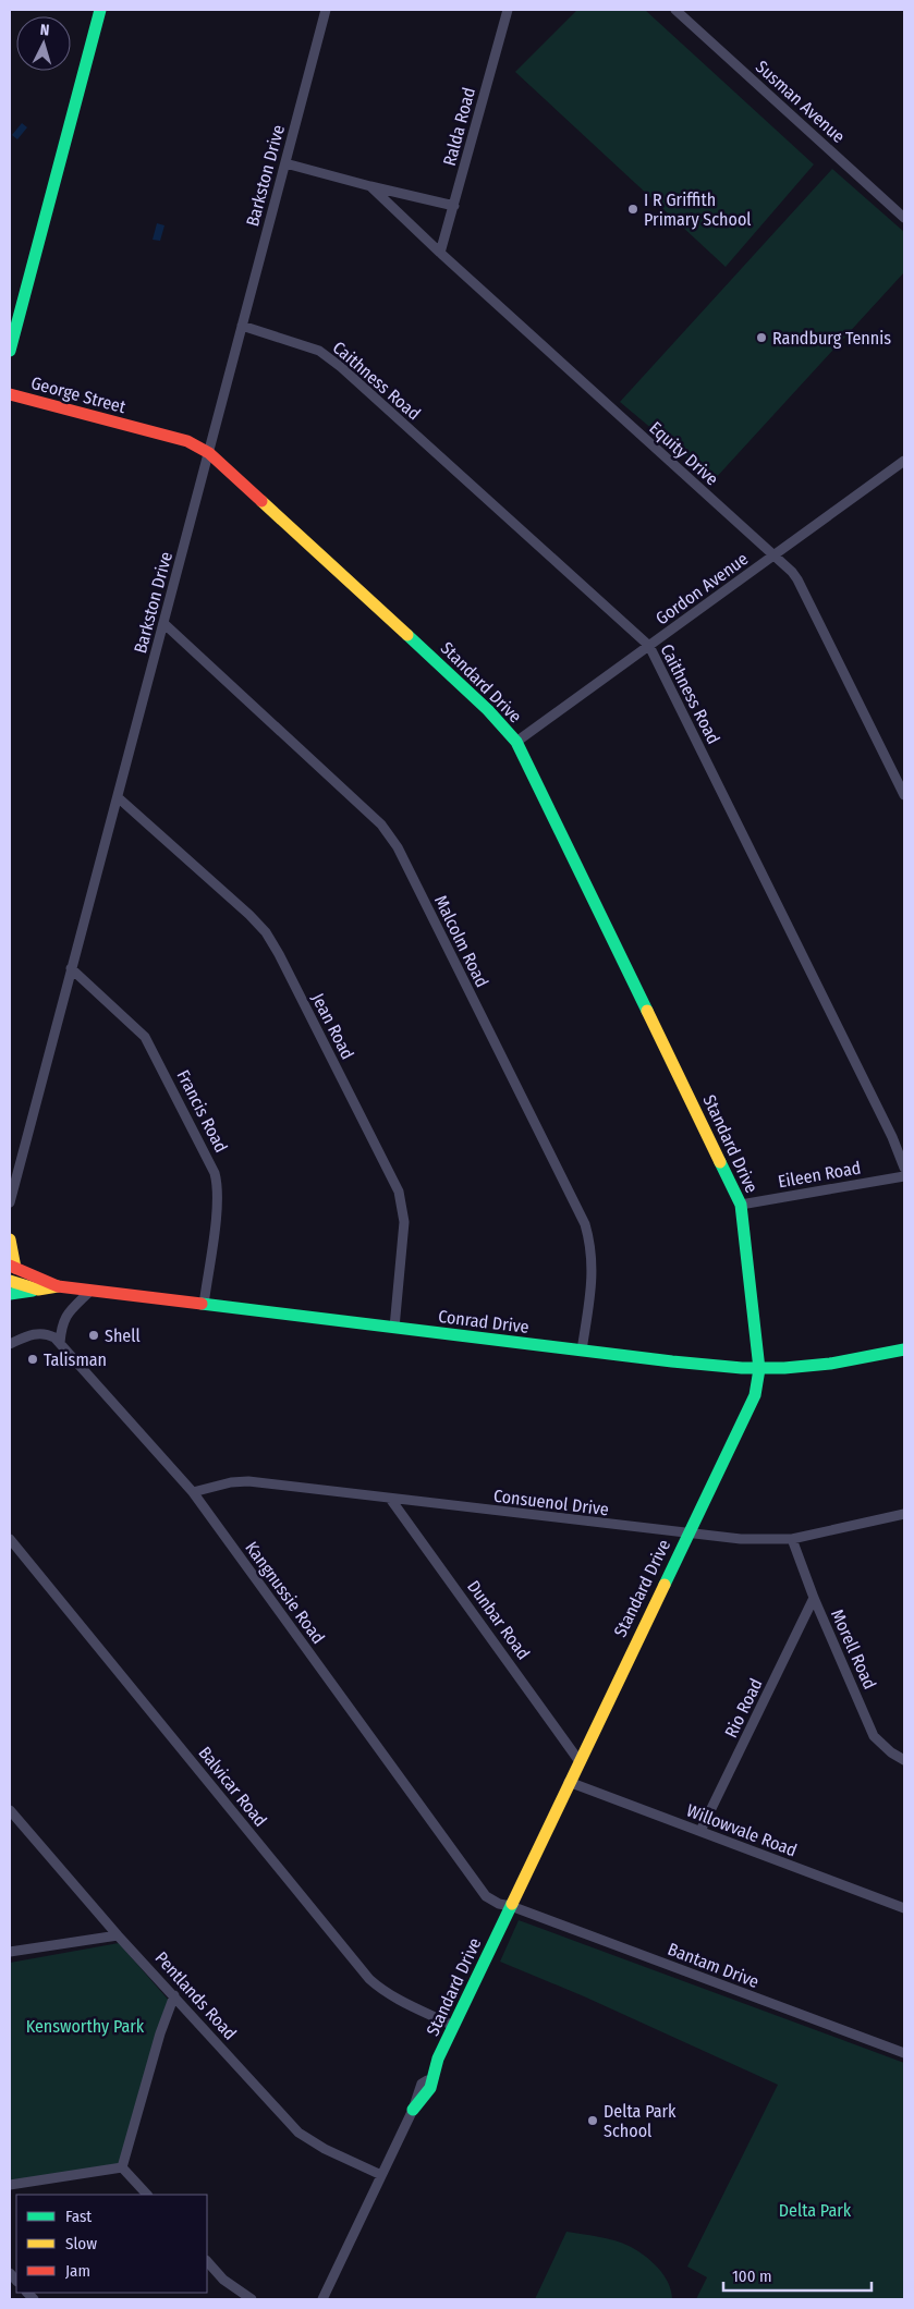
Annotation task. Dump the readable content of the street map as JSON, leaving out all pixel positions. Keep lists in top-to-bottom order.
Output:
{
  "streets": {
    "street": [
      "Susman Avenue",
      "Ralda Road",
      "Barkston Drive",
      "Caithness Road",
      "George Street",
      "Equity Drive",
      "Gordon Avenue",
      "Standard Drive",
      "Malcolm Road",
      "Jean Road",
      "Francis Road",
      "Eileen Road",
      "Conrad Drive",
      "Consuenol Drive",
      "Kangnussie Road",
      "Dunbar Road",
      "Morell Road",
      "Rio Road",
      "Balvicar Road",
      "Willowvale Road",
      "Bantam Drive",
      "Pentlands Road"
    ]
  },
  "crossings": [
    ["Ralda Road", "Equity Drive"],
    ["Barkston Drive", "Caithness Road"],
    ["Barkston Drive", "Equity Drive"],
    ["Barkston Drive", "Standard Drive"],
    ["Barkston Drive", "Malcolm Road"],
    ["Barkston Drive", "Jean Road"],
    ["Barkston Drive", "Francis Road"],
    ["Caithness Road", "Gordon Avenue"],
    ["George Street", "Standard Drive"],
    ["Equity Drive", "Gordon Avenue"],
    ["Gordon Avenue", "Standard Drive"],
    ["Standard Drive", "Eileen Road"],
    ["Standard Drive", "Conrad Drive"],
    ["Standard Drive", "Consuenol Drive"],
    ["Standard Drive", "Kangnussie Road"],
    ["Standard Drive", "Dunbar Road"],
    ["Standard Drive", "Balvicar Road"],
    ["Standard Drive", "Willowvale Road"],
    ["Standard Drive", "Bantam Drive"],
    ["Standard Drive", "Pentlands Road"],
    ["Malcolm Road", "Conrad Drive"],
    ["Jean Road", "Conrad Drive"],
    ["Francis Road", "Conrad Drive"],
    ["Consuenol Drive", "Kangnussie Road"],
    ["Consuenol Drive", "Dunbar Road"],
    ["Consuenol Drive", "Morell Road"],
    ["Kangnussie Road", "Bantam Drive"],
    ["Morell Road", "Rio Road"],
    ["Rio Road", "Willowvale Road"]
  ],
  "parks": ["Kensworthy Park", "Delta Park"],
  "places": [
    "I R Griffith Primary School",
    "Randburg Tennis",
    "Shell",
    "Talisman",
    "Delta Park School"
  ],
  "legend": ["Fast", "Slow", "Jam"],
  "scale_bar": "100 m",
  "north": "top"
}
